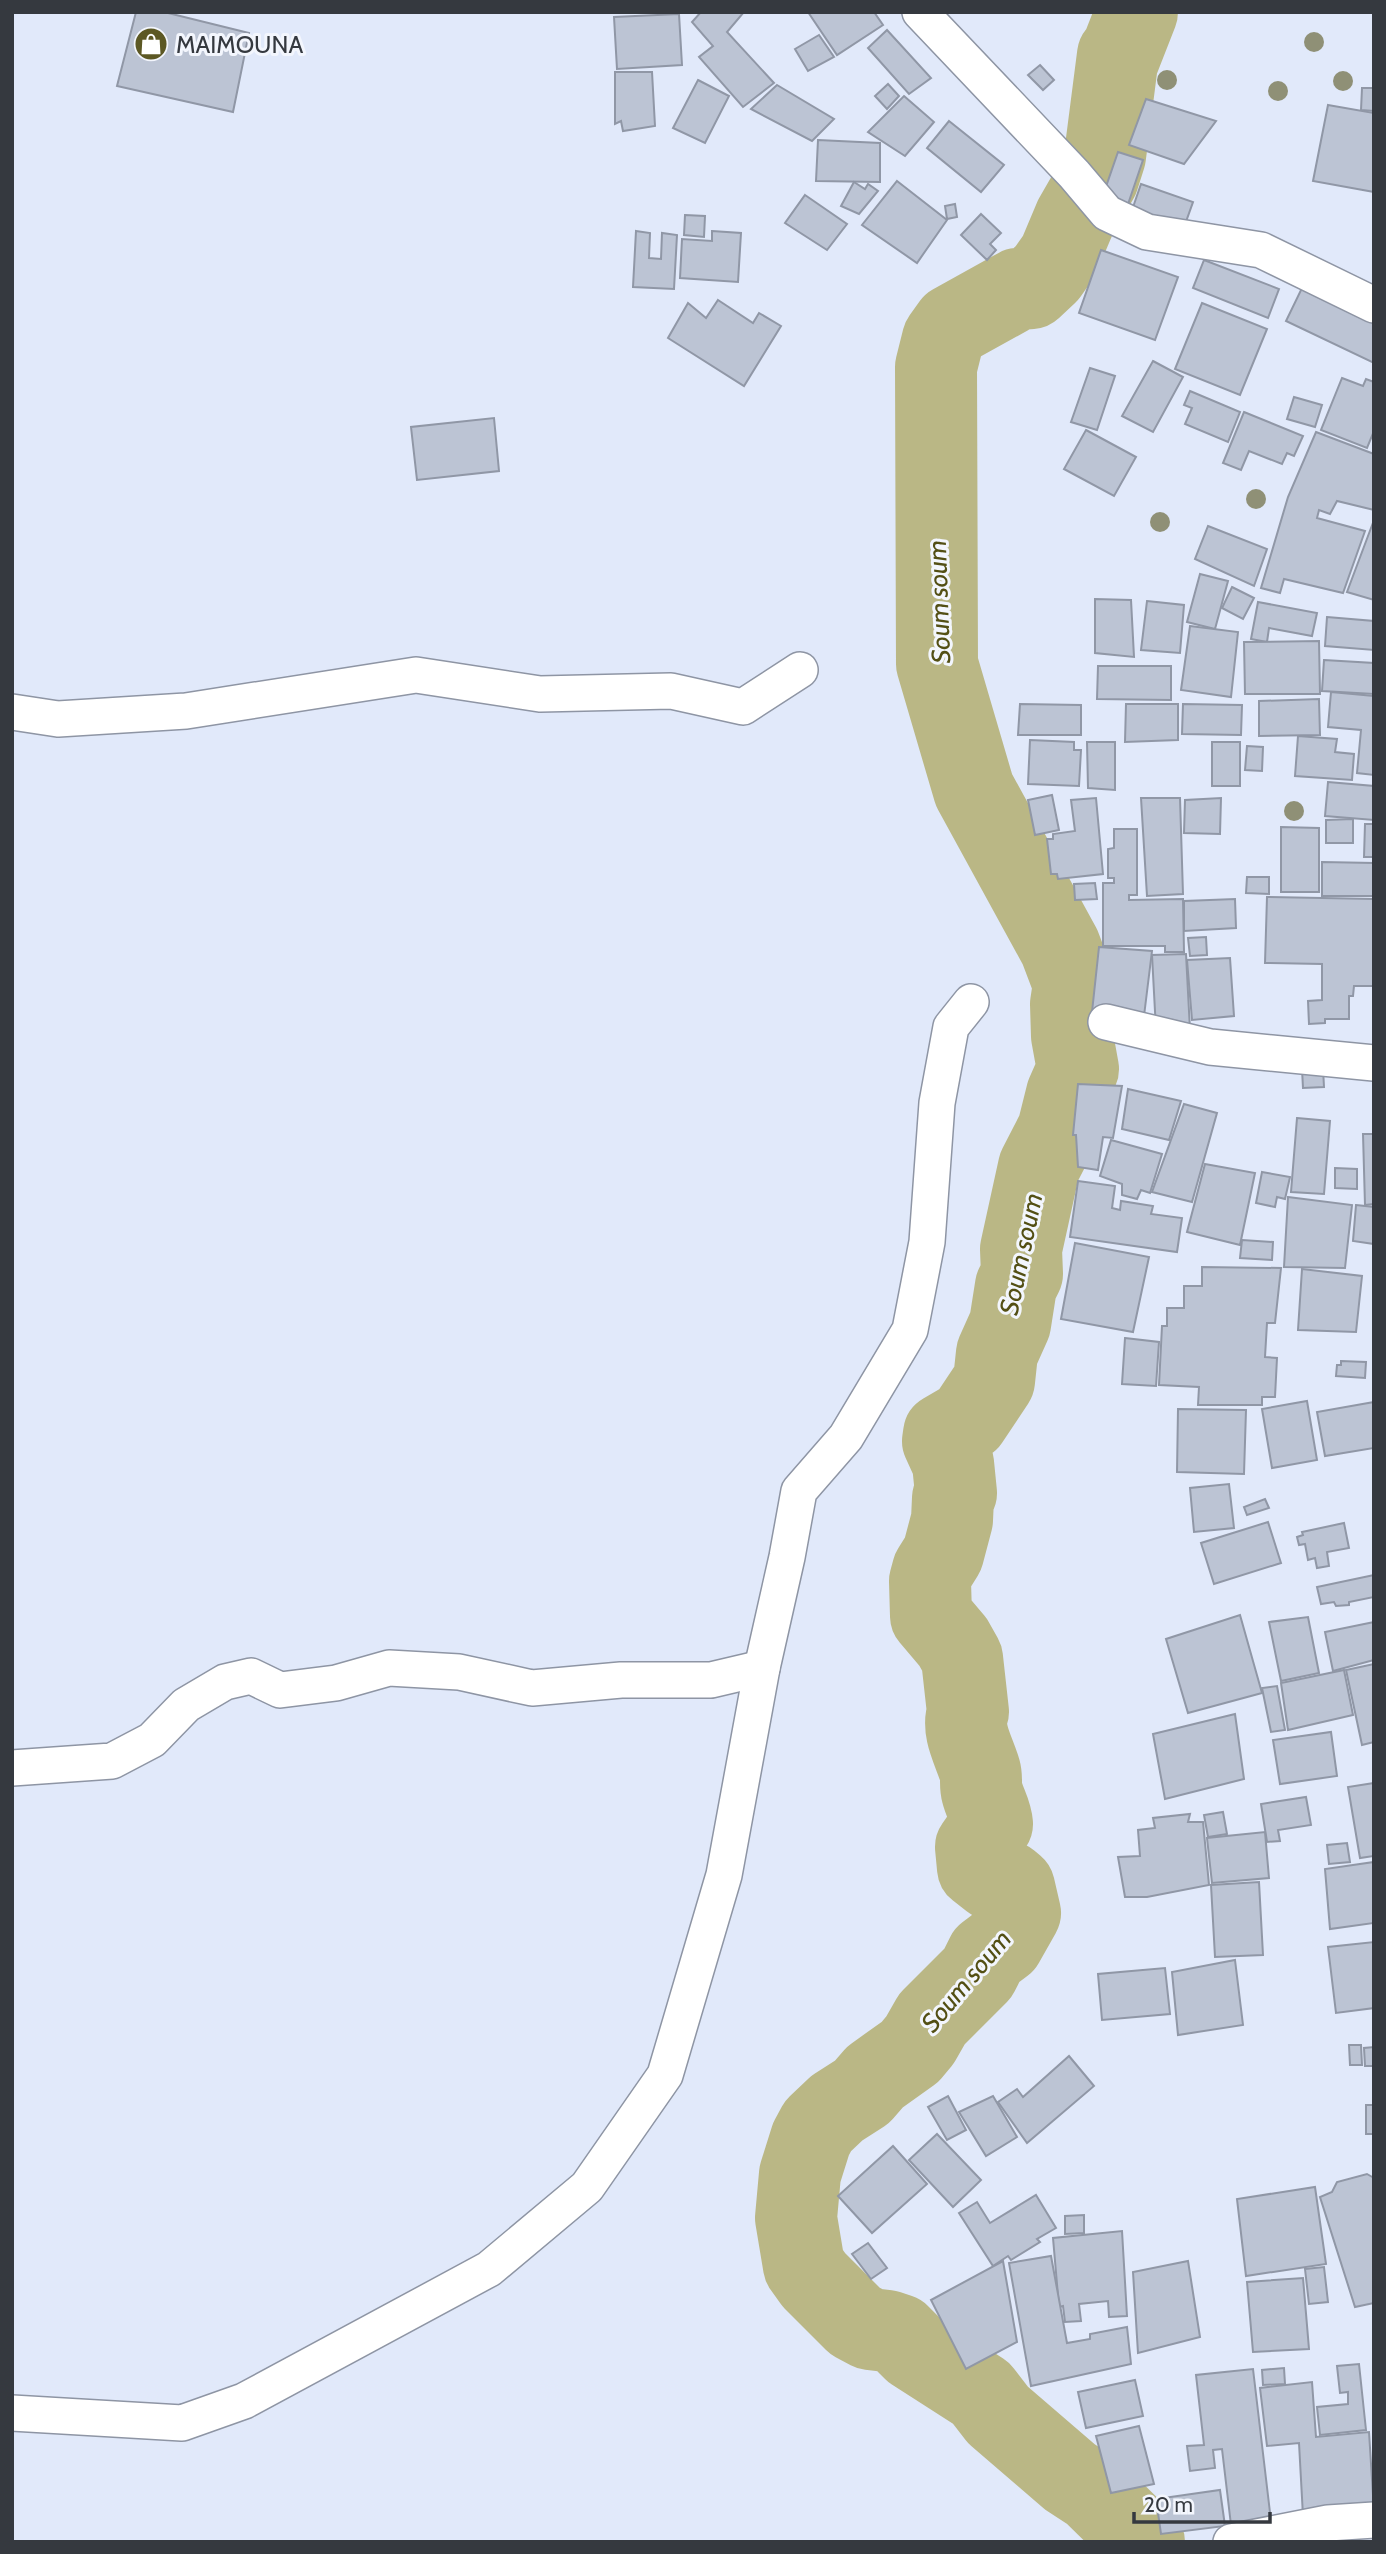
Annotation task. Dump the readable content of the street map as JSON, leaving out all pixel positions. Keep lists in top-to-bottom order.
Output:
{
  "water": ["Soum soum"],
  "places": {
    "shop": ["MAIMOUNA"]
  },
  "scale_bar": "20 m"
}
